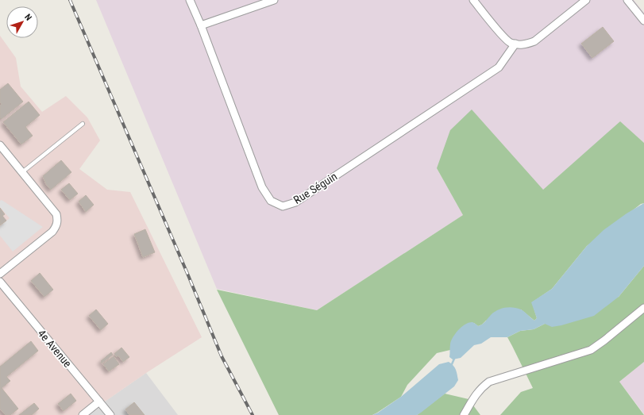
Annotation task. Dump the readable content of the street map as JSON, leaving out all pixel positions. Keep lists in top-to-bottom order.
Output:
{
  "streets": {
    "street": ["Rue Séguin", "4e Avenue"]
  },
  "north": "top right"
}
